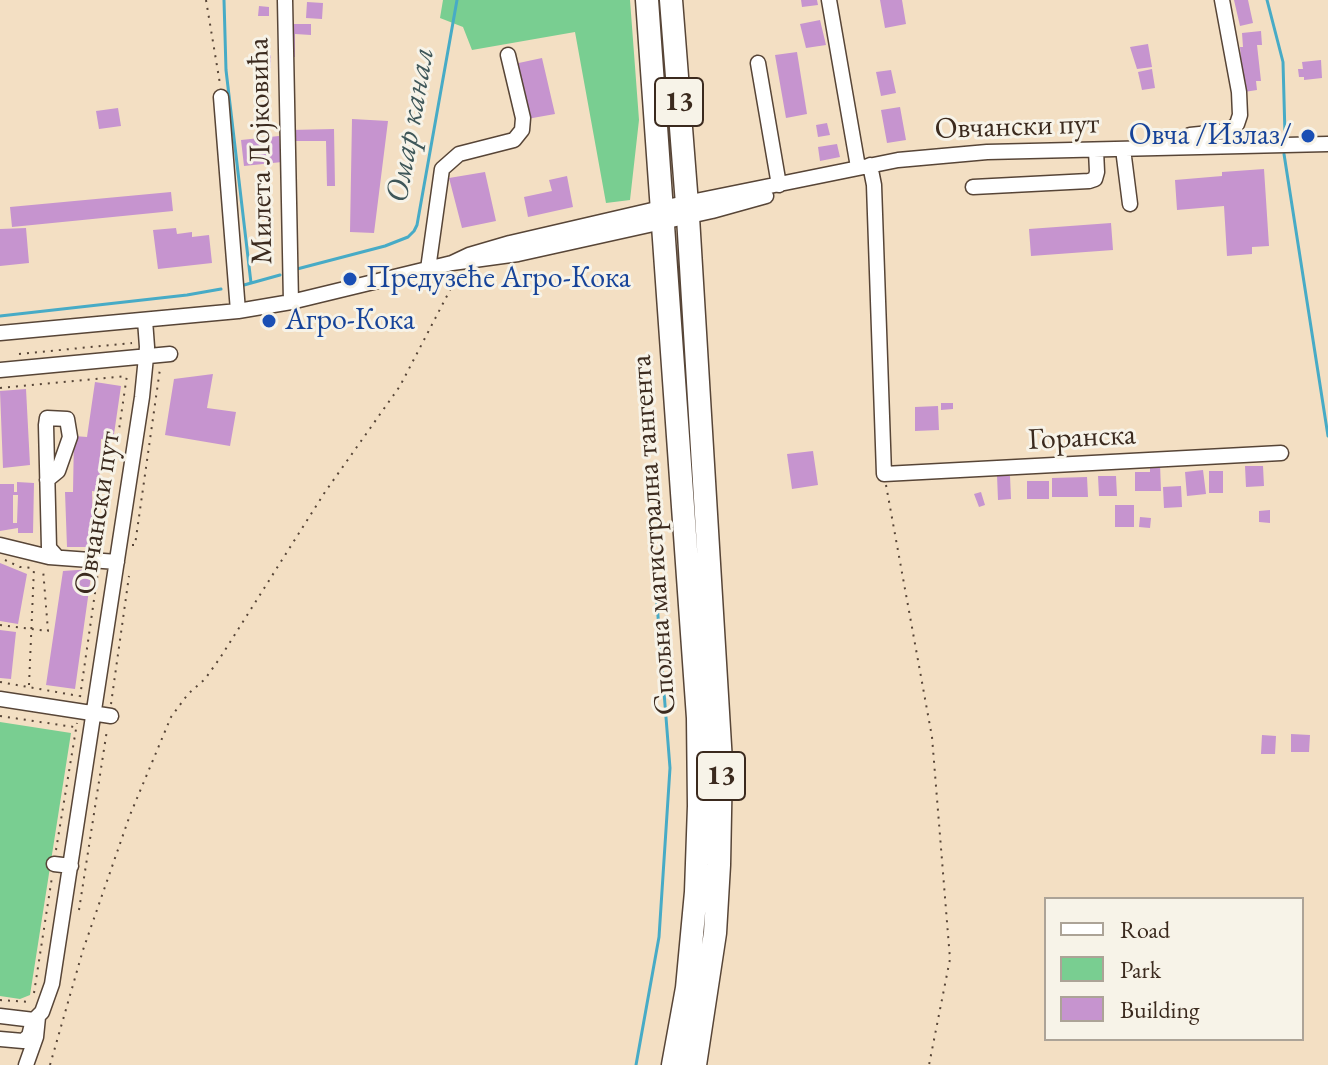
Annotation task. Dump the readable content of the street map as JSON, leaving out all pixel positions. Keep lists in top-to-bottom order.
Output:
{
  "streets": {
    "highway": ["13", "Спољна магистрална тангента"],
    "street": ["Овчански пут", "Милета Лојковића", "Горанска"]
  },
  "crossings": [
    ["Овчански пут", "Милета Лојковића"],
    ["Овчански пут", "Спољна магистрална тангента"]
  ],
  "water": ["Омар канал"],
  "places": ["Овча /Излаз/", "Предузеће Агро-Кока", "Агро-Кока"],
  "legend": ["Road", "Park", "Building"]
}
